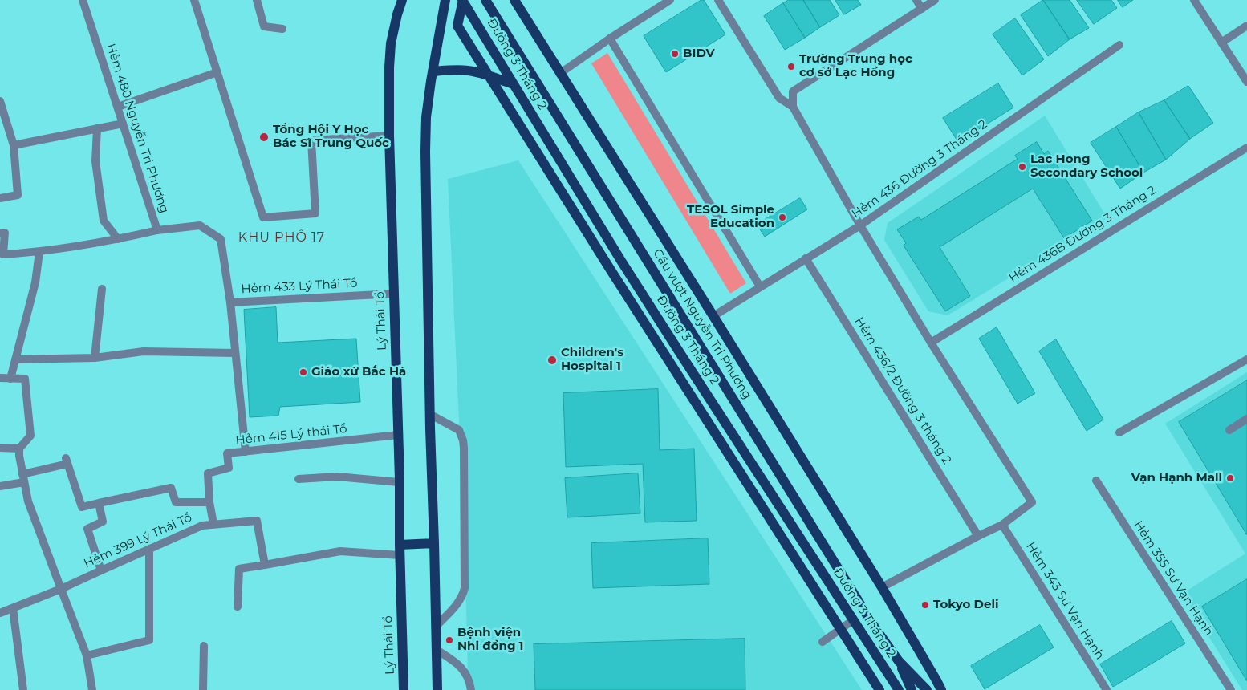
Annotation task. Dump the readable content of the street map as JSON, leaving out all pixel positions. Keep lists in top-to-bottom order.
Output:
{
  "streets": {
    "main road": ["Đường 3 Tháng 2", "Lý Thái Tổ", "Cầu vượt Nguyễn Tri Phương"],
    "street": [
      "Hẻm 480 Nguyễn Tri Phương",
      "Hẻm 436 Đường 3 Tháng 2",
      "Hẻm 436B Đường 3 Tháng 2",
      "Hẻm 433 Lý Thái Tổ",
      "Hẻm 436/2 Đường 3 tháng 2",
      "Hẻm 415 Lý thái Tổ",
      "Hẻm 399 Lý Thái Tổ",
      "Hẻm 355 Sư Vạn Hạnh",
      "Hẻm 343 Sư Vạn Hạnh"
    ]
  },
  "crossings": [
    ["Đường 3 Tháng 2", "Cầu vượt Nguyễn Tri Phương"],
    ["Hẻm 480 Nguyễn Tri Phương", "Hẻm 433 Lý Thái Tổ"],
    ["Hẻm 436 Đường 3 Tháng 2", "Hẻm 436/2 Đường 3 tháng 2"],
    ["Hẻm 433 Lý Thái Tổ", "Lý Thái Tổ"],
    ["Hẻm 433 Lý Thái Tổ", "Hẻm 415 Lý thái Tổ"],
    ["Lý Thái Tổ", "Hẻm 415 Lý thái Tổ"]
  ],
  "districts": ["KHU PHỐ 17"],
  "places": [
    "BIDV",
    "Trường Trung học cơ sở Lạc Hồng",
    "Tổng Hội Y Học Bác Sĩ Trung Quốc",
    "Lac Hong Secondary School",
    "TESOL Simple Education",
    "Children's Hospital 1",
    "Giáo xứ Bắc Hà",
    "Vạn Hạnh Mall",
    "Tokyo Deli",
    "Bệnh viện Nhi đồng 1"
  ]
}
